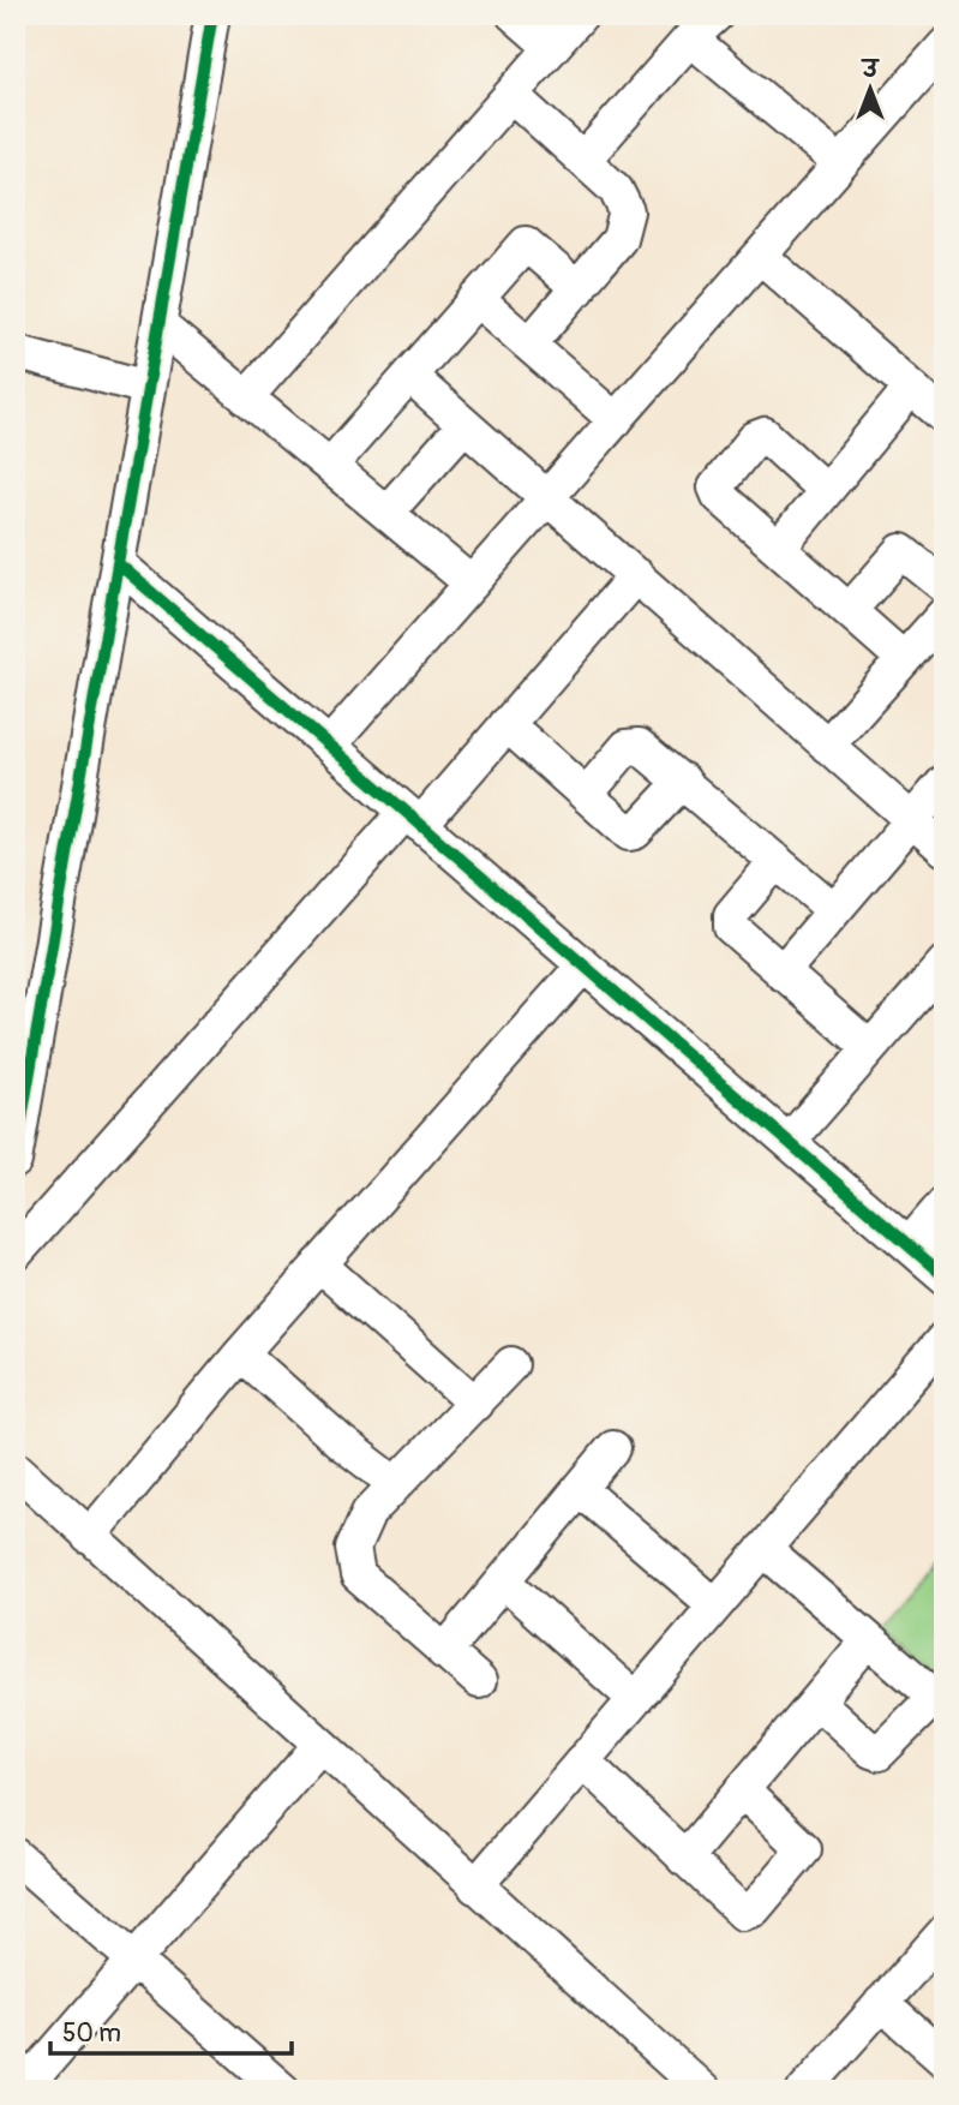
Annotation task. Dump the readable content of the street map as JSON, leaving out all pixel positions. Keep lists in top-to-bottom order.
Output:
{
  "scale_bar": "50 m",
  "north": "top"
}
